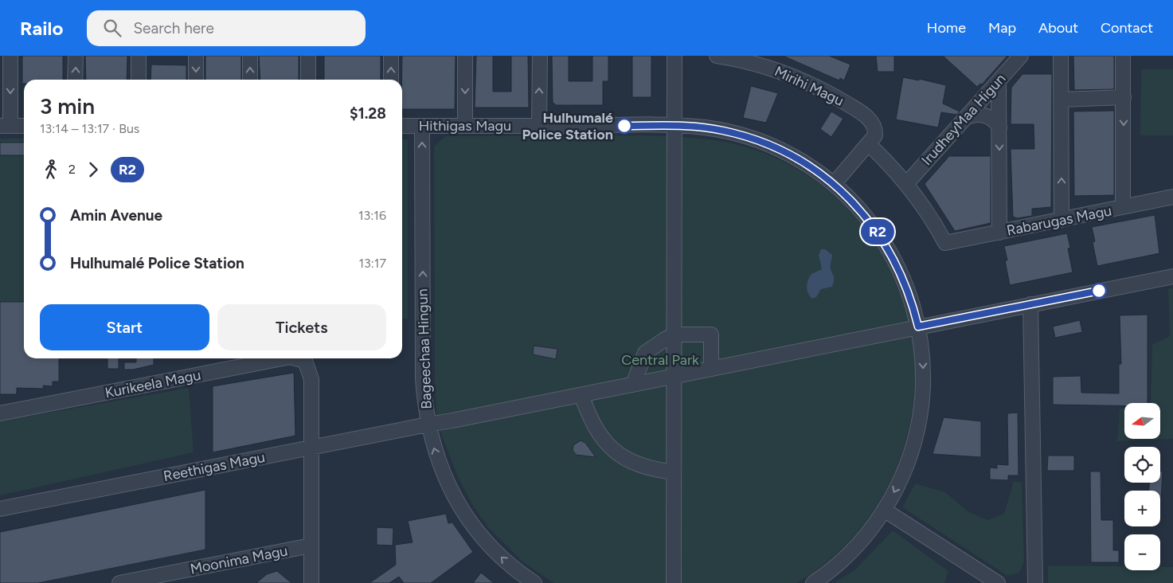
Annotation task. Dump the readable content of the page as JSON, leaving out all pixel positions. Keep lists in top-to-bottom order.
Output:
{
  "streets": {
    "street": [
      "Mirihi Magu",
      "IrudheyMaa Higun",
      "Hithigas Magu",
      "Rabarugas Magu",
      "Bageechaa Hingun",
      "Kurikeela Magu",
      "Reethigas Magu",
      "Moonima Magu"
    ]
  },
  "crossings": [
    ["IrudheyMaa Higun", "Rabarugas Magu"],
    ["Hithigas Magu", "Bageechaa Hingun"],
    ["Bageechaa Hingun", "Reethigas Magu"],
    ["Kurikeela Magu", "Reethigas Magu"]
  ],
  "one_way": ["Bageechaa Hingun"],
  "parks": ["Central Park"],
  "places": ["Hulhumalé Police Station"],
  "lines": ["bus line R2"],
  "north": "left",
  "page": {
    "header": "Railo",
    "search": "Search here",
    "nav": [
      "Home",
      "Map",
      "About",
      "Contact"
    ],
    "on_map": "R2",
    "heading": ["3 min", "13:14 – 13:17 · Bus", "$1.28"],
    "legs": ["2", "R2"],
    "list": [
      {
        "name": "Amin Avenue",
        "value": "13:16"
      },
      {
        "name": "Hulhumalé Police Station",
        "value": "13:17"
      }
    ],
    "buttons": ["Start", "Tickets"],
    "map_buttons": ["+", "−"]
  }
}
